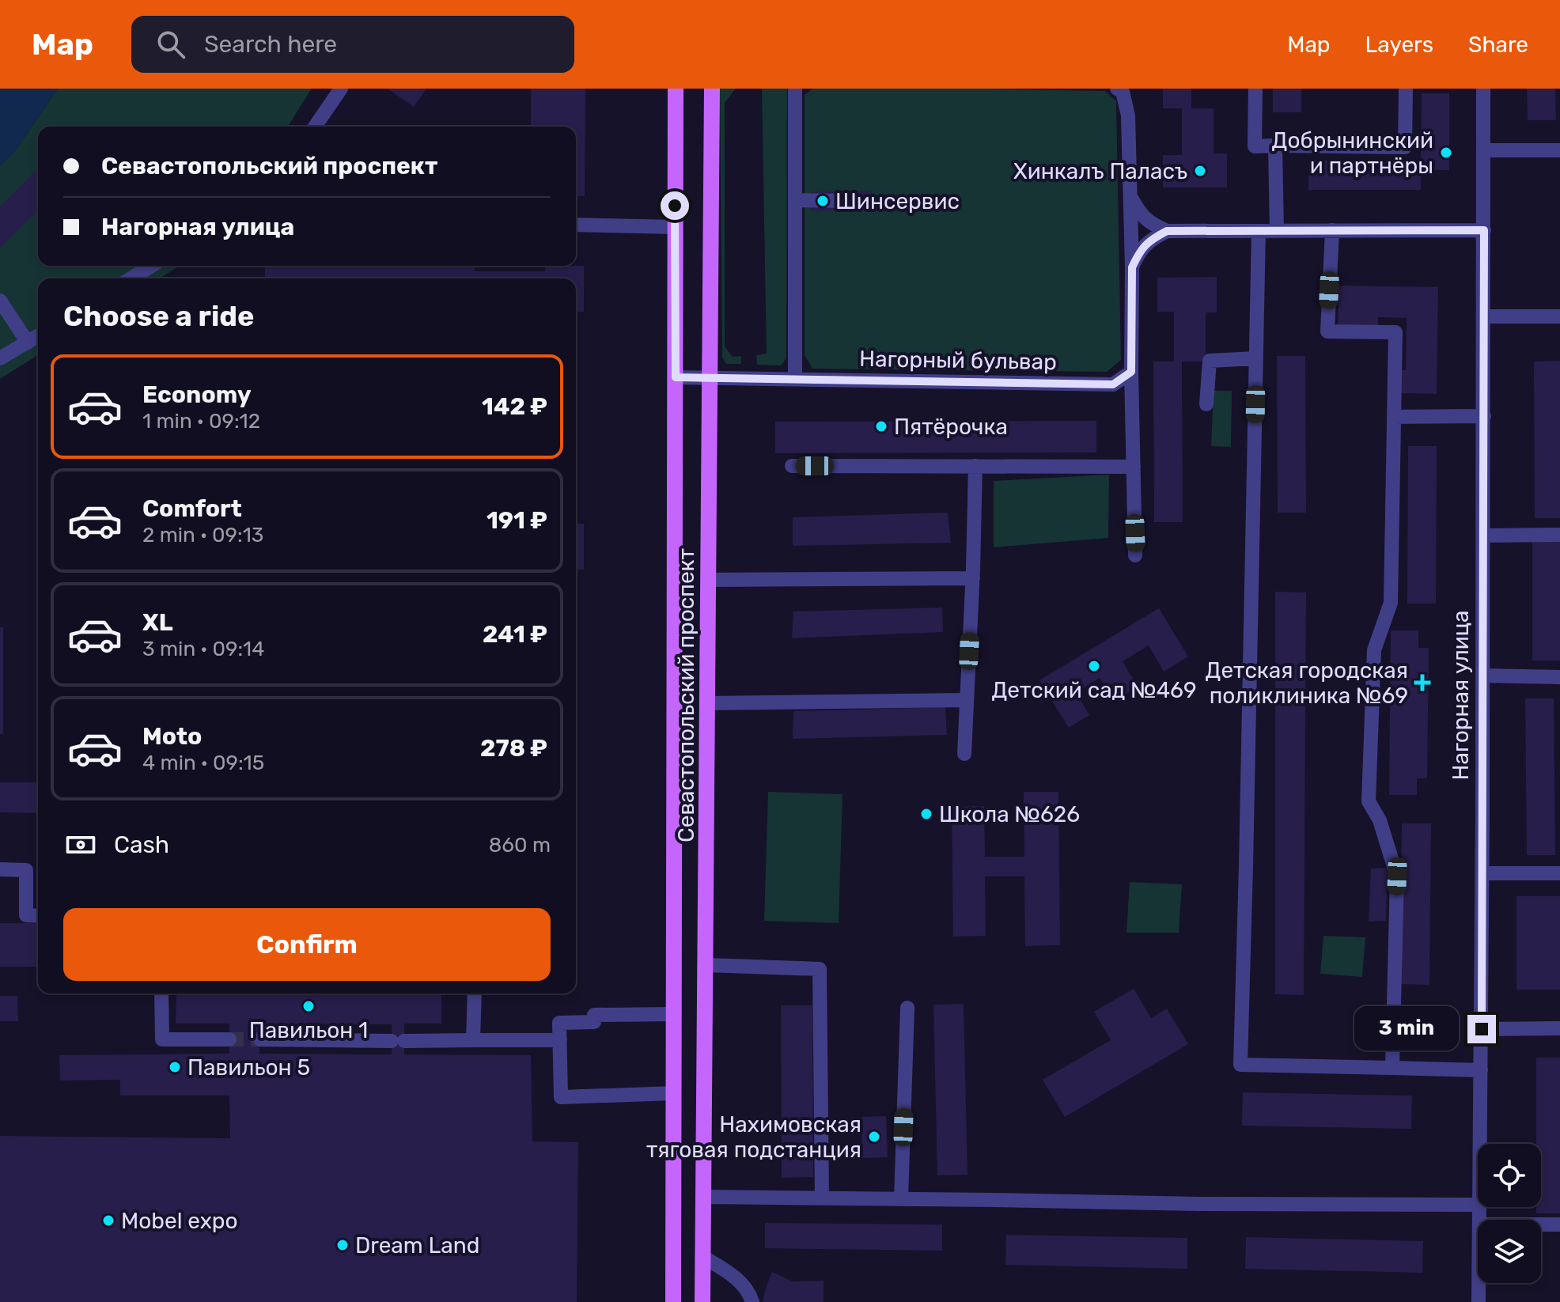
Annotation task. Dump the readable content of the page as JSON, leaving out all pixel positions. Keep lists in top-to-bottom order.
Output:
{
  "streets": {
    "main road": ["Севастопольский проспект"],
    "street": ["Нагорный бульвар", "Нагорная улица"]
  },
  "crossings": [
    ["Нагорный бульвар", "Севастопольский проспект"]
  ],
  "places": {
    "other": [
      "Добрынинский и партнёры",
      "Хинкалъ Паласъ",
      "Шинсервис",
      "Пятёрочка",
      "Детский сад №469",
      "Школа №626",
      "Павильон 1",
      "Павильон 5",
      "Нахимовская тяговая подстанция",
      "Mobel expo",
      "Dream Land"
    ],
    "health": ["Детская городская поликлиника №69"]
  },
  "page": {
    "header": "Map",
    "search": "Search here",
    "nav": ["Map", "Layers", "Share"],
    "banner": ["Севастопольский проспект", "Нагорная улица"],
    "heading": "Choose a ride",
    "list": [
      {
        "name": "Economy",
        "note": "1 min · 09:12",
        "value": "142 ₽"
      },
      {
        "name": "Comfort",
        "note": "2 min · 09:13",
        "value": "191 ₽"
      },
      {
        "name": "XL",
        "note": "3 min · 09:14",
        "value": "241 ₽"
      },
      {
        "name": "Moto",
        "note": "4 min · 09:15",
        "value": "278 ₽"
      }
    ],
    "pay": ["Cash", "860 m"],
    "buttons": "Confirm",
    "bubble": "3 min"
  }
}
